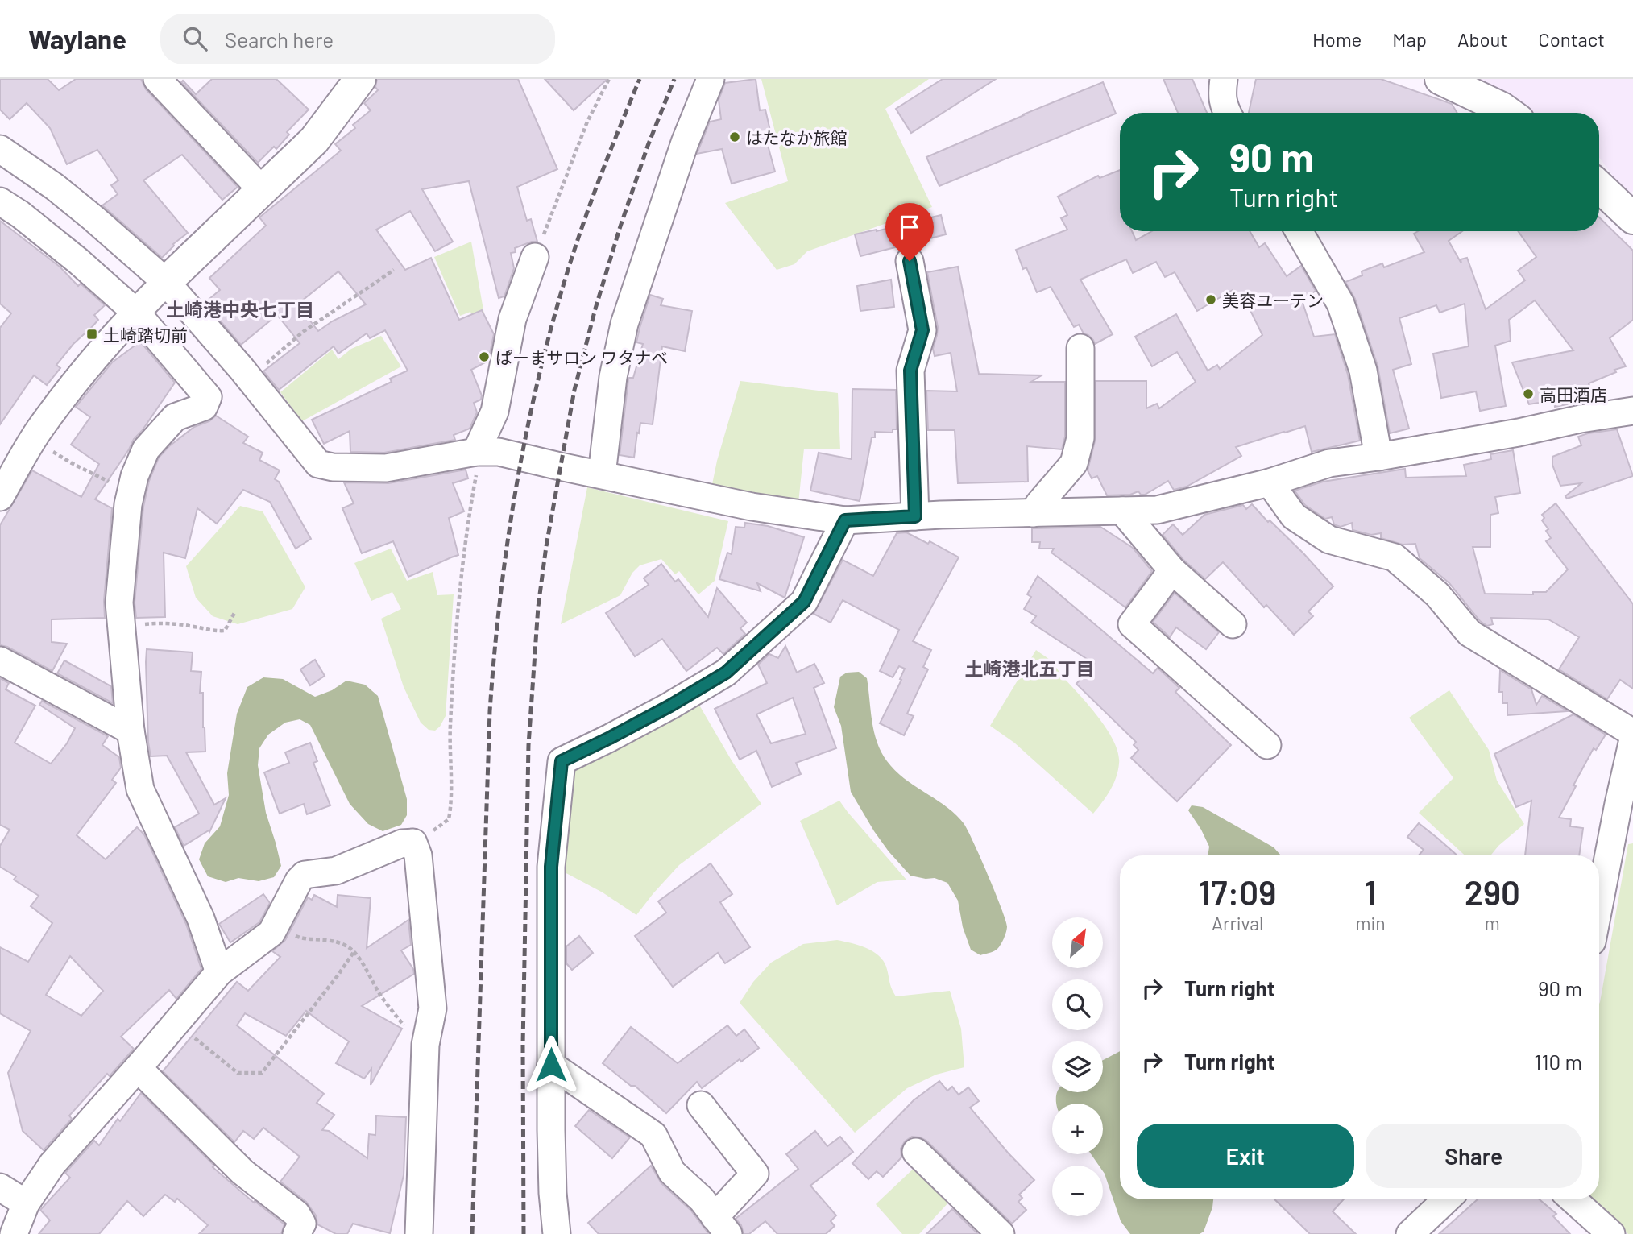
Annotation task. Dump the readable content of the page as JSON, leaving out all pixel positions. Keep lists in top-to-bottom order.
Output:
{
  "districts": ["土崎港中央七丁目", "土崎港北五丁目"],
  "places": {
    "other": [
      "はたなか旅館",
      "美容ユーテン",
      "ぱーまサロン ワタナベ",
      "高田酒店"
    ],
    "transit": ["土崎踏切前"]
  },
  "north": "top right",
  "page": {
    "header": "Waylane",
    "search": "Search here",
    "nav": [
      "Home",
      "Map",
      "About",
      "Contact"
    ],
    "turn": ["90 m", "Turn right"],
    "eta": [
      "17:09",
      "Arrival",
      "1",
      "min",
      "290",
      "m"
    ],
    "map_buttons": ["+", "−"],
    "list": [
      {
        "name": "Turn right",
        "value": "90 m"
      },
      {
        "name": "Turn right",
        "value": "110 m"
      }
    ],
    "buttons": ["Exit", "Share"]
  }
}
